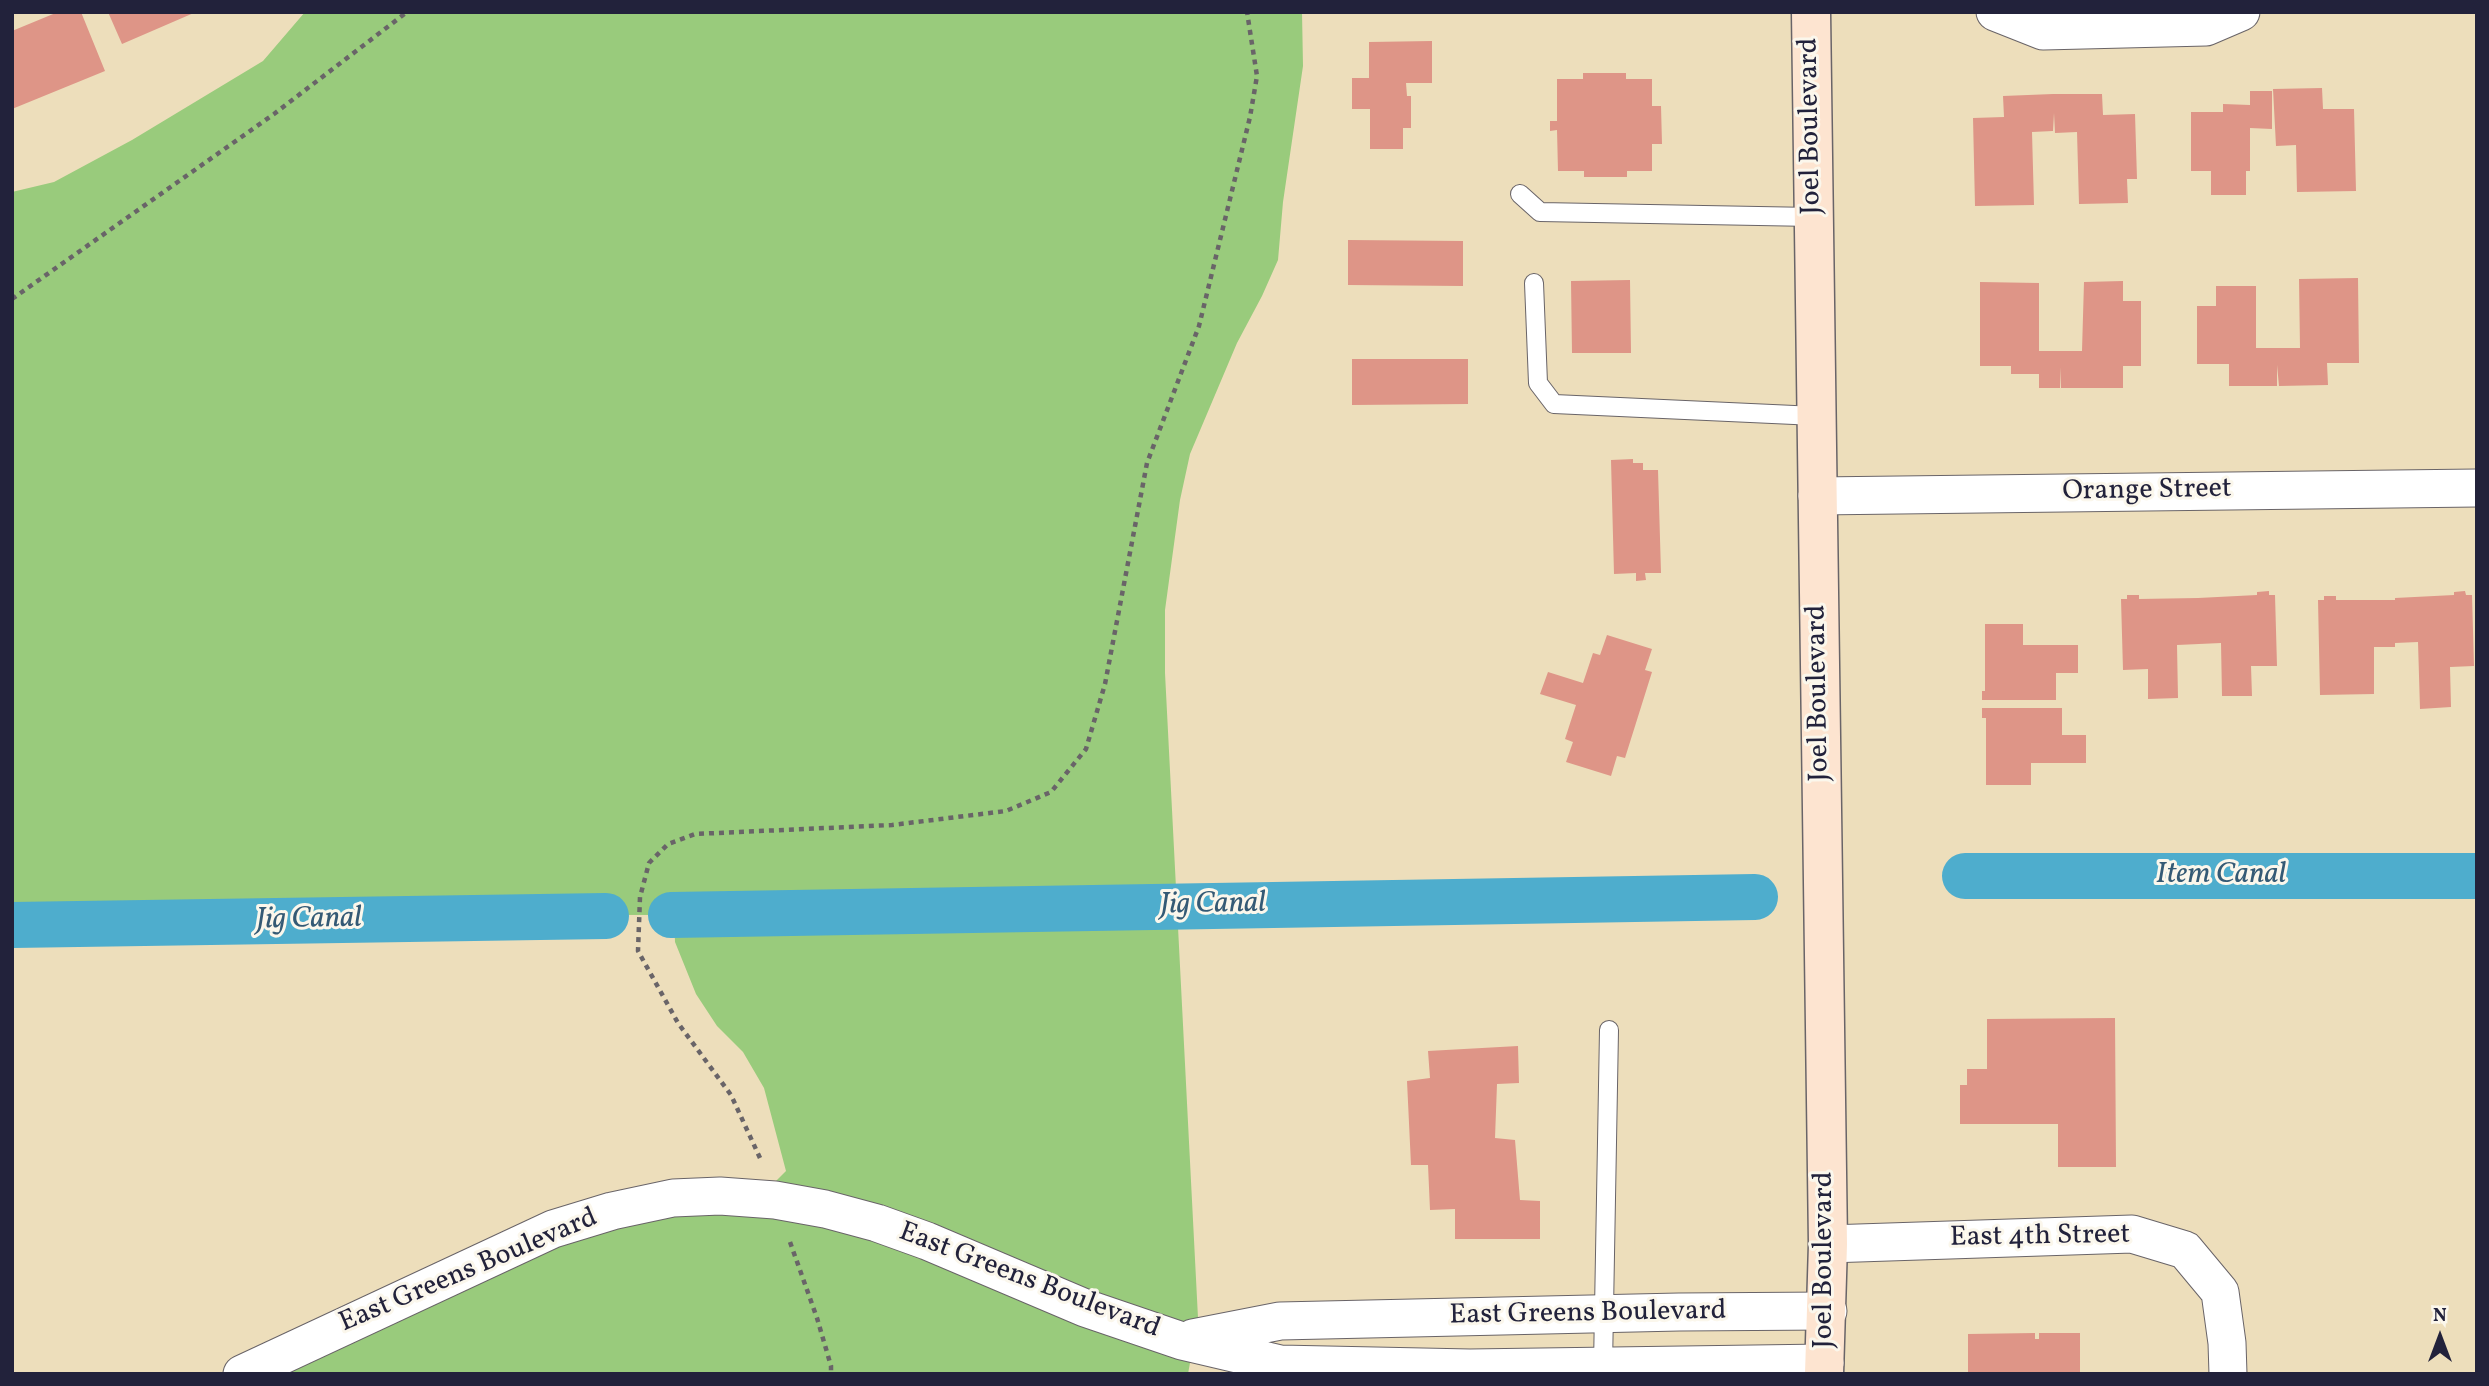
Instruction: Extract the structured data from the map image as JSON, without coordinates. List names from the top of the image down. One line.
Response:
{"streets":{"main road":["Joel Boulevard"],"street":["Orange Street","East 4th Street","East Greens Boulevard"]},"crossings":[["Joel Boulevard","Orange Street"],["Joel Boulevard","East 4th Street"],["Joel Boulevard","East Greens Boulevard"]],"water":["Item Canal","Jig Canal"],"north":"top"}
